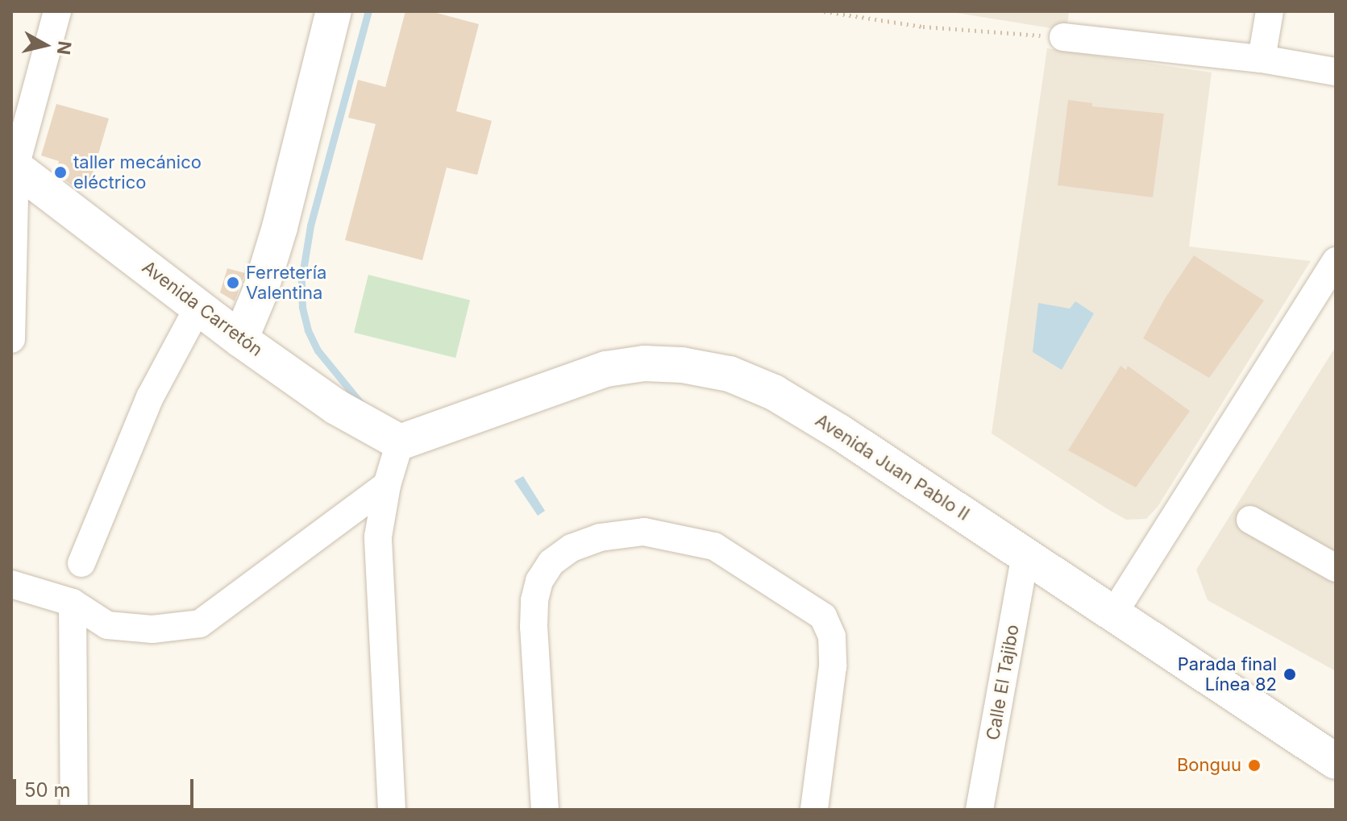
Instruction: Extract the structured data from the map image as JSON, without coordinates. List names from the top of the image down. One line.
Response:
{"streets":{"street":["Avenida Carretón","Avenida Juan Pablo II","Calle El Tajibo"]},"crossings":[["Avenida Carretón","Avenida Juan Pablo II"],["Avenida Juan Pablo II","Calle El Tajibo"]],"places":["taller mecánico eléctrico","Ferretería Valentina","Parada final Línea 82","Bonguu"],"scale_bar":"50 m","north":"right"}
